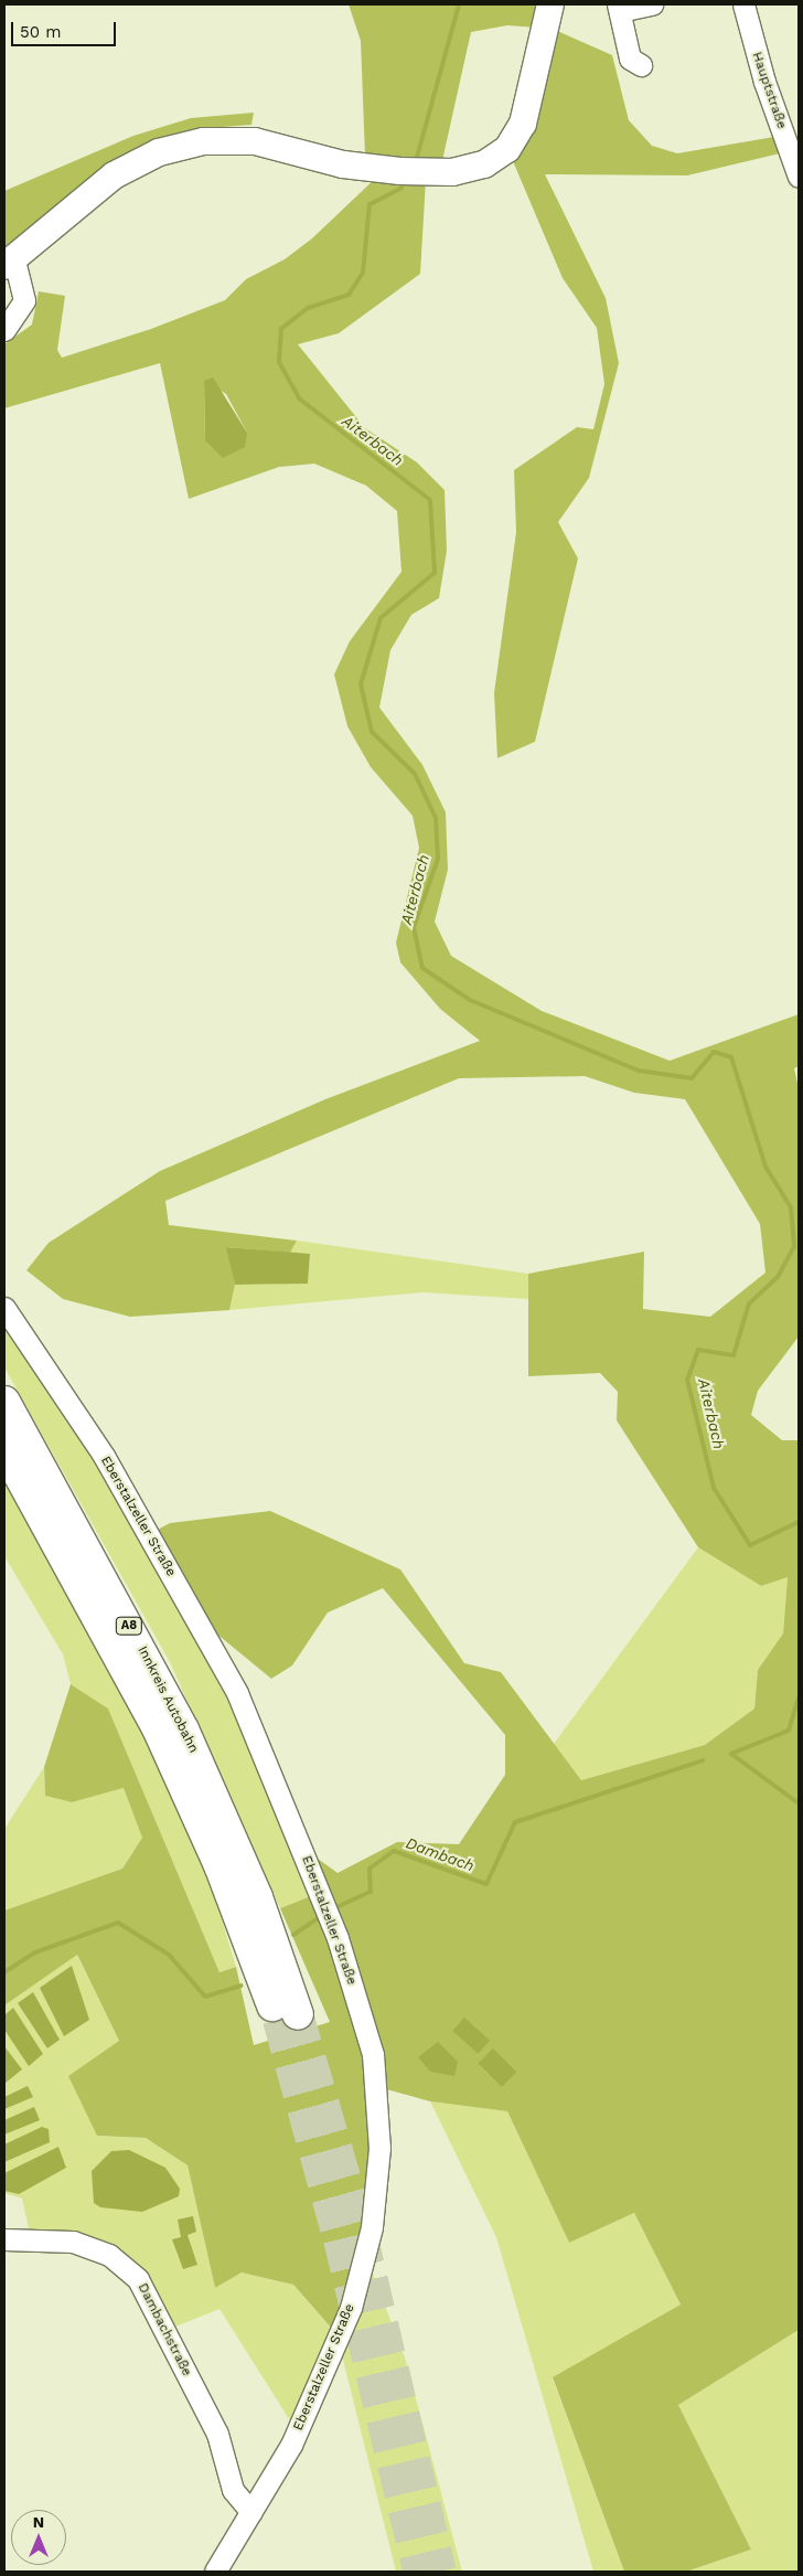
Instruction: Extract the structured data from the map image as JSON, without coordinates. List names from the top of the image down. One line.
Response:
{"streets":{"highway":["A8","Innkreis Autobahn"],"street":["Hauptstraße","Eberstalzeller Straße","Dambachstraße"]},"crossings":[["Eberstalzeller Straße","Dambachstraße"]],"water":["Aiterbach","Dambach"],"scale_bar":"50 m","north":"top"}
